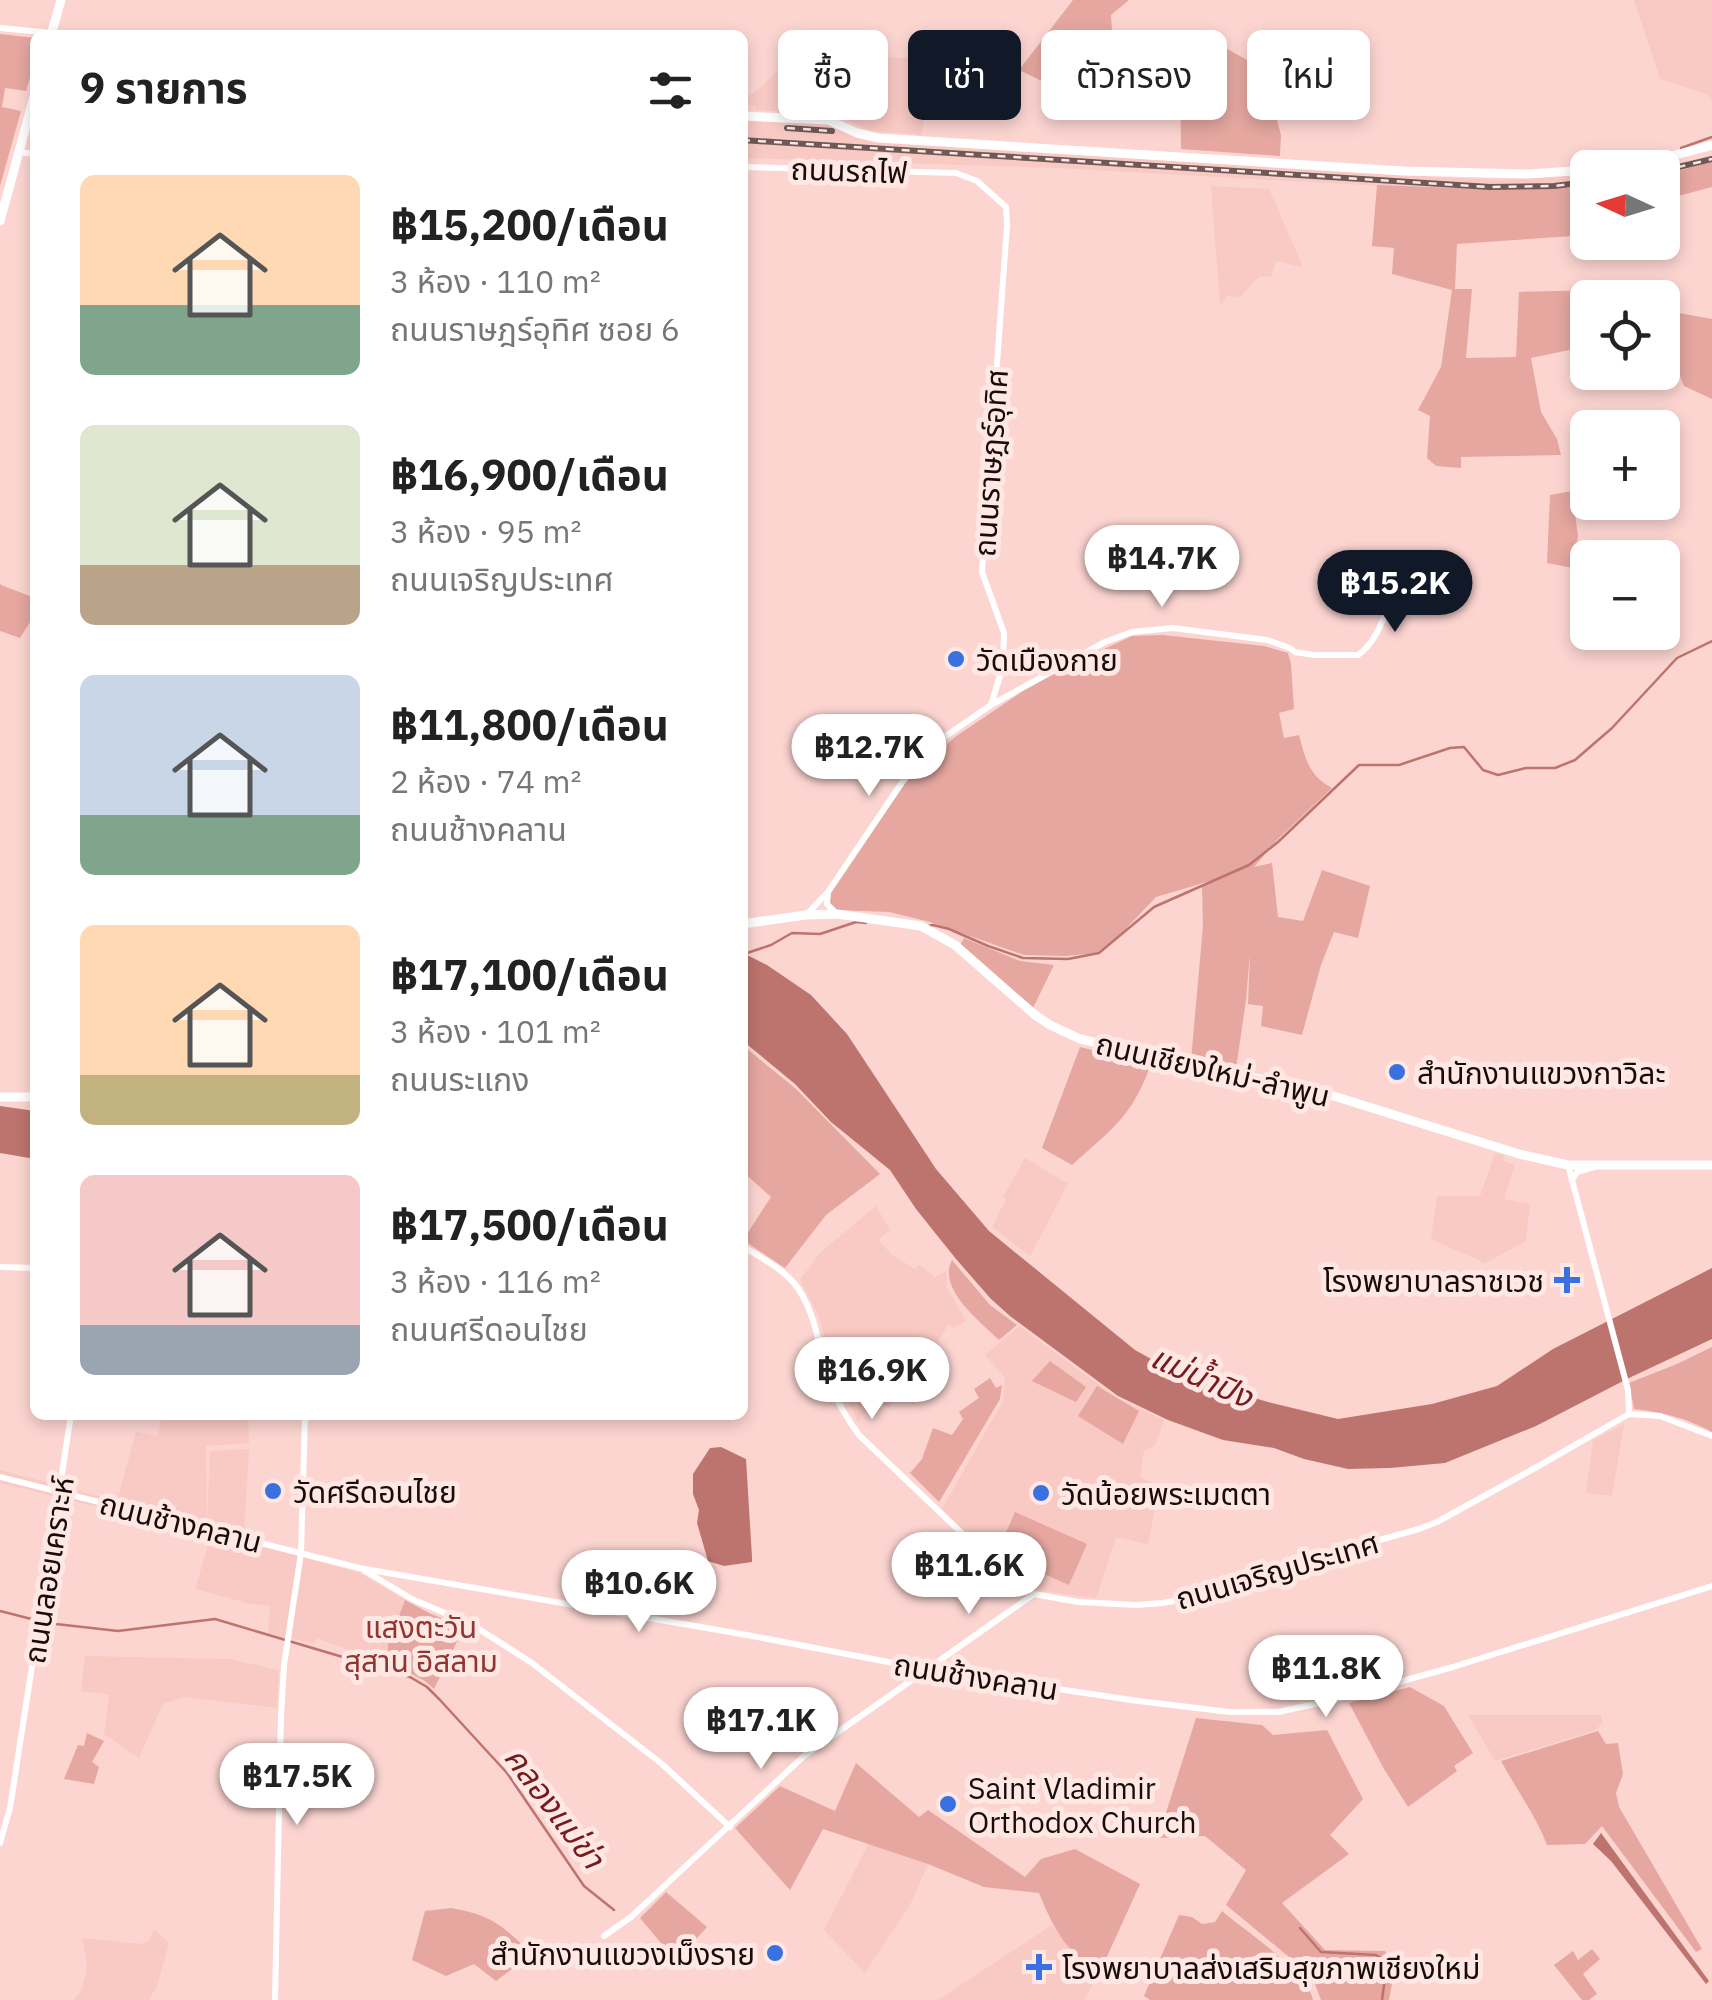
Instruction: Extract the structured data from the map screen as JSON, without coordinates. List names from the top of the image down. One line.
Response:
{"streets":{"main road":["ถนนเชียงใหม่-ลำพูน"],"street":["ถนนรถไฟ","ถนนราษฎร์อุทิศ","ถนนช้างคลาน","ถนนลอยเคราะห์","ถนนเจริญประเทศ"]},"crossings":[["ถนนรถไฟ","ถนนราษฎร์อุทิศ"],["ถนนช้างคลาน","ถนนลอยเคราะห์"]],"water":["แม่น้ำปิง","คลองแม่ข่า"],"parks":["แสงตะวัน สุสาน อิสลาม"],"places":{"other":["วัดเมืองกาย","สำนักงานแขวงกาวิละ","วัดศรีดอนไชย","วัดน้อยพระเมตตา","Saint Vladimir Orthodox Church","สำนักงานแขวงเม็งราย"],"health":["โรงพยาบาลราชเวช","โรงพยาบาลส่งเสริมสุขภาพเชียงใหม่"]},"north":"left","page":{"chip":["ซื้อ","เช่า","ตัวกรอง","ใหม่"],"heading":"9 รายการ","map_buttons":["+","−"],"list":[{"name":"฿15,200/เดือน","note":"3 ห้อง · 110 m² · ถนนราษฎร์อุทิศ ซอย 6"},{"name":"฿16,900/เดือน","note":"3 ห้อง · 95 m² · ถนนเจริญประเทศ"},{"name":"฿11,800/เดือน","note":"2 ห้อง · 74 m² · ถนนช้างคลาน"},{"name":"฿17,100/เดือน","note":"3 ห้อง · 101 m² · ถนนระแกง"},{"name":"฿17,500/เดือน","note":"3 ห้อง · 116 m² · ถนนศรีดอนไชย"}],"price":["฿14.7K","฿15.2K","฿12.7K","฿16.9K","฿11.6K","฿10.6K","฿11.8K","฿17.1K","฿17.5K"]}}
